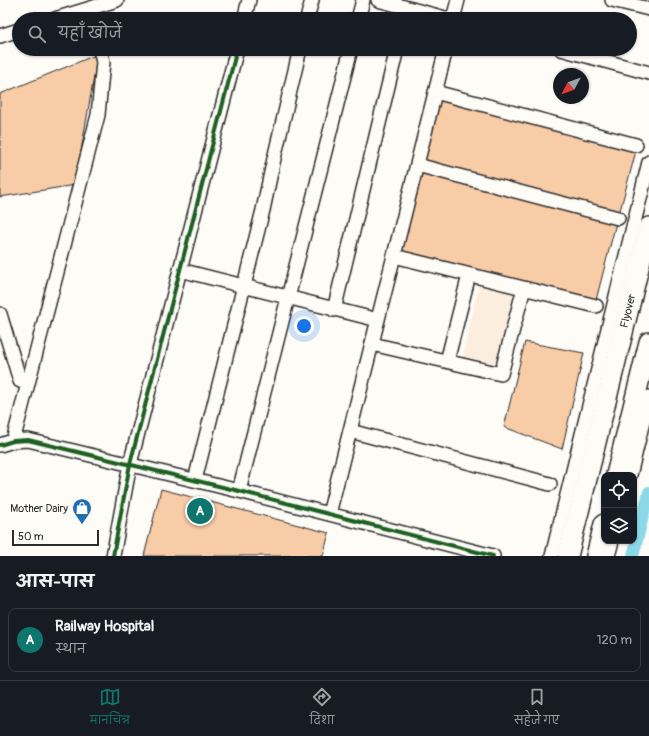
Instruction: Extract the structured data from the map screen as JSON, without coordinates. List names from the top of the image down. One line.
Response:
{"streets":{"highway":["Flyover"]},"places":{"shop":["Mother Dairy"]},"scale_bar":"50 m","north":"bottom left","page":{"search":"यहाँ खोजें","pins":"A","scale":"50 m","heading":"आस-पास","list":[{"mark":"A","name":"Railway Hospital","note":"स्थान","value":"120 m"}],"nav":["मानचित्र","दिशा","सहेजे गए"]}}
